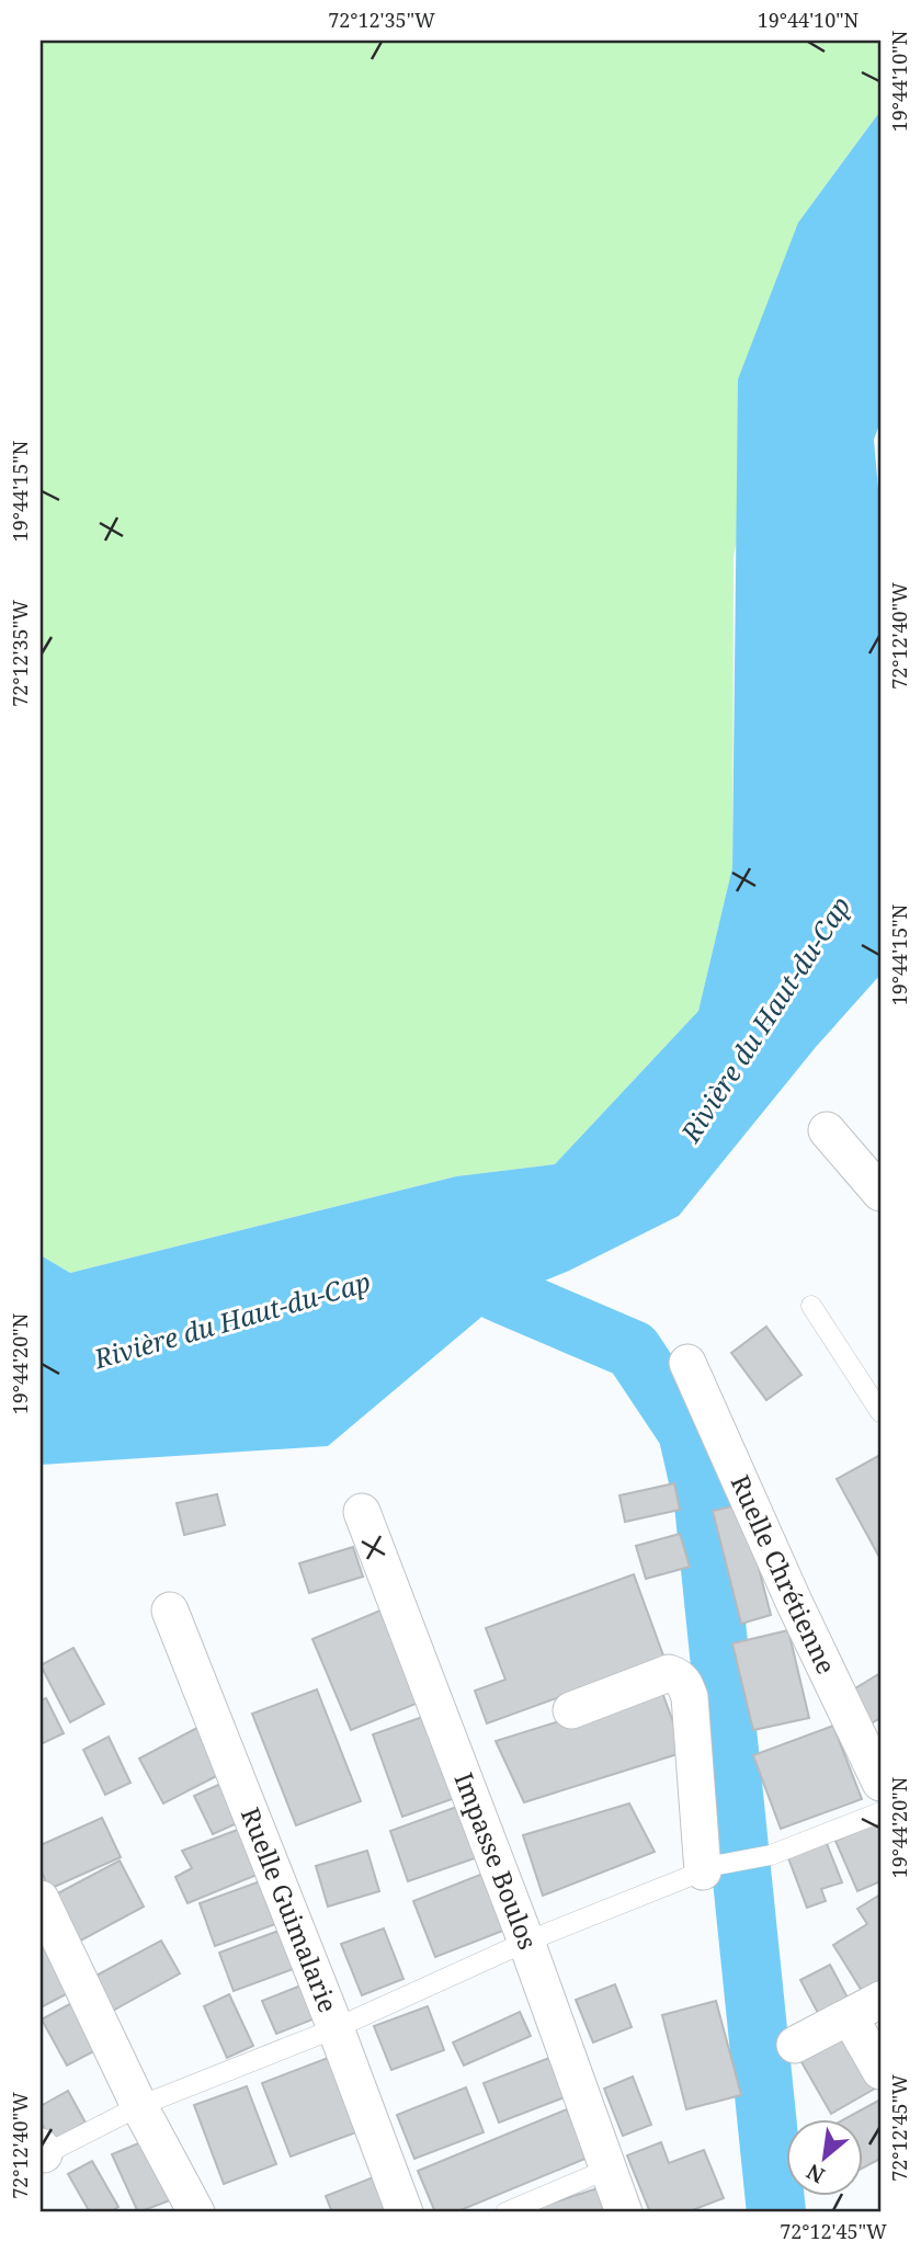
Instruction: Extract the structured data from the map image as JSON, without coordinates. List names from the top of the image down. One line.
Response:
{"streets":{"street":["Ruelle Chrétienne","Impasse Boulos","Ruelle Guimalarie"]},"water":["Rivière du Haut-du-Cap"],"north":"bottom left","coordinates":["72°12'35\"W","19°44'10\"N","19°44'15\"N","72°12'40\"W","19°44'20\"N","72°12'45\"W"]}
